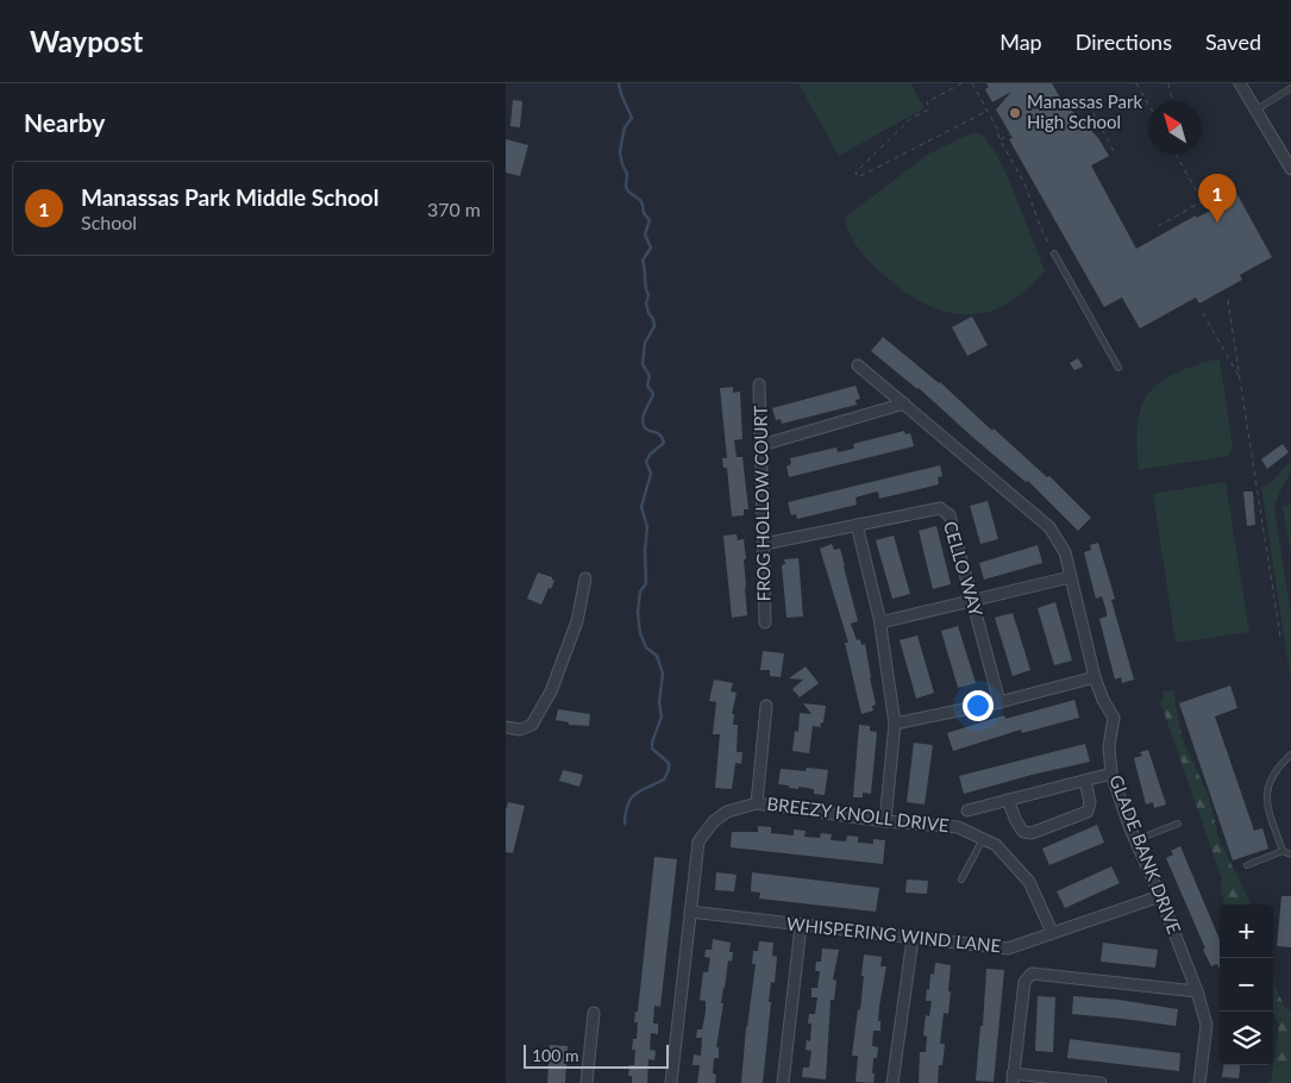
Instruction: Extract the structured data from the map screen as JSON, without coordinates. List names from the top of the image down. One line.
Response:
{"streets":{"street":["FROG HOLLOW COURT","CELLO WAY","BREEZY KNOLL DRIVE","GLADE BANK DRIVE","WHISPERING WIND LANE"]},"crossings":[["FROG HOLLOW COURT","CELLO WAY"],["BREEZY KNOLL DRIVE","WHISPERING WIND LANE"],["GLADE BANK DRIVE","WHISPERING WIND LANE"]],"places":["Manassas Park High School"],"scale_bar":"100 m","north":"top left","page":{"header":"Waypost","nav":["Map","Directions","Saved"],"heading":"Nearby","list":[{"mark":"1","name":"Manassas Park Middle School","note":"School","value":"370 m"}],"pins":"1","map_buttons":["+","−"],"scale":"100 m"}}
